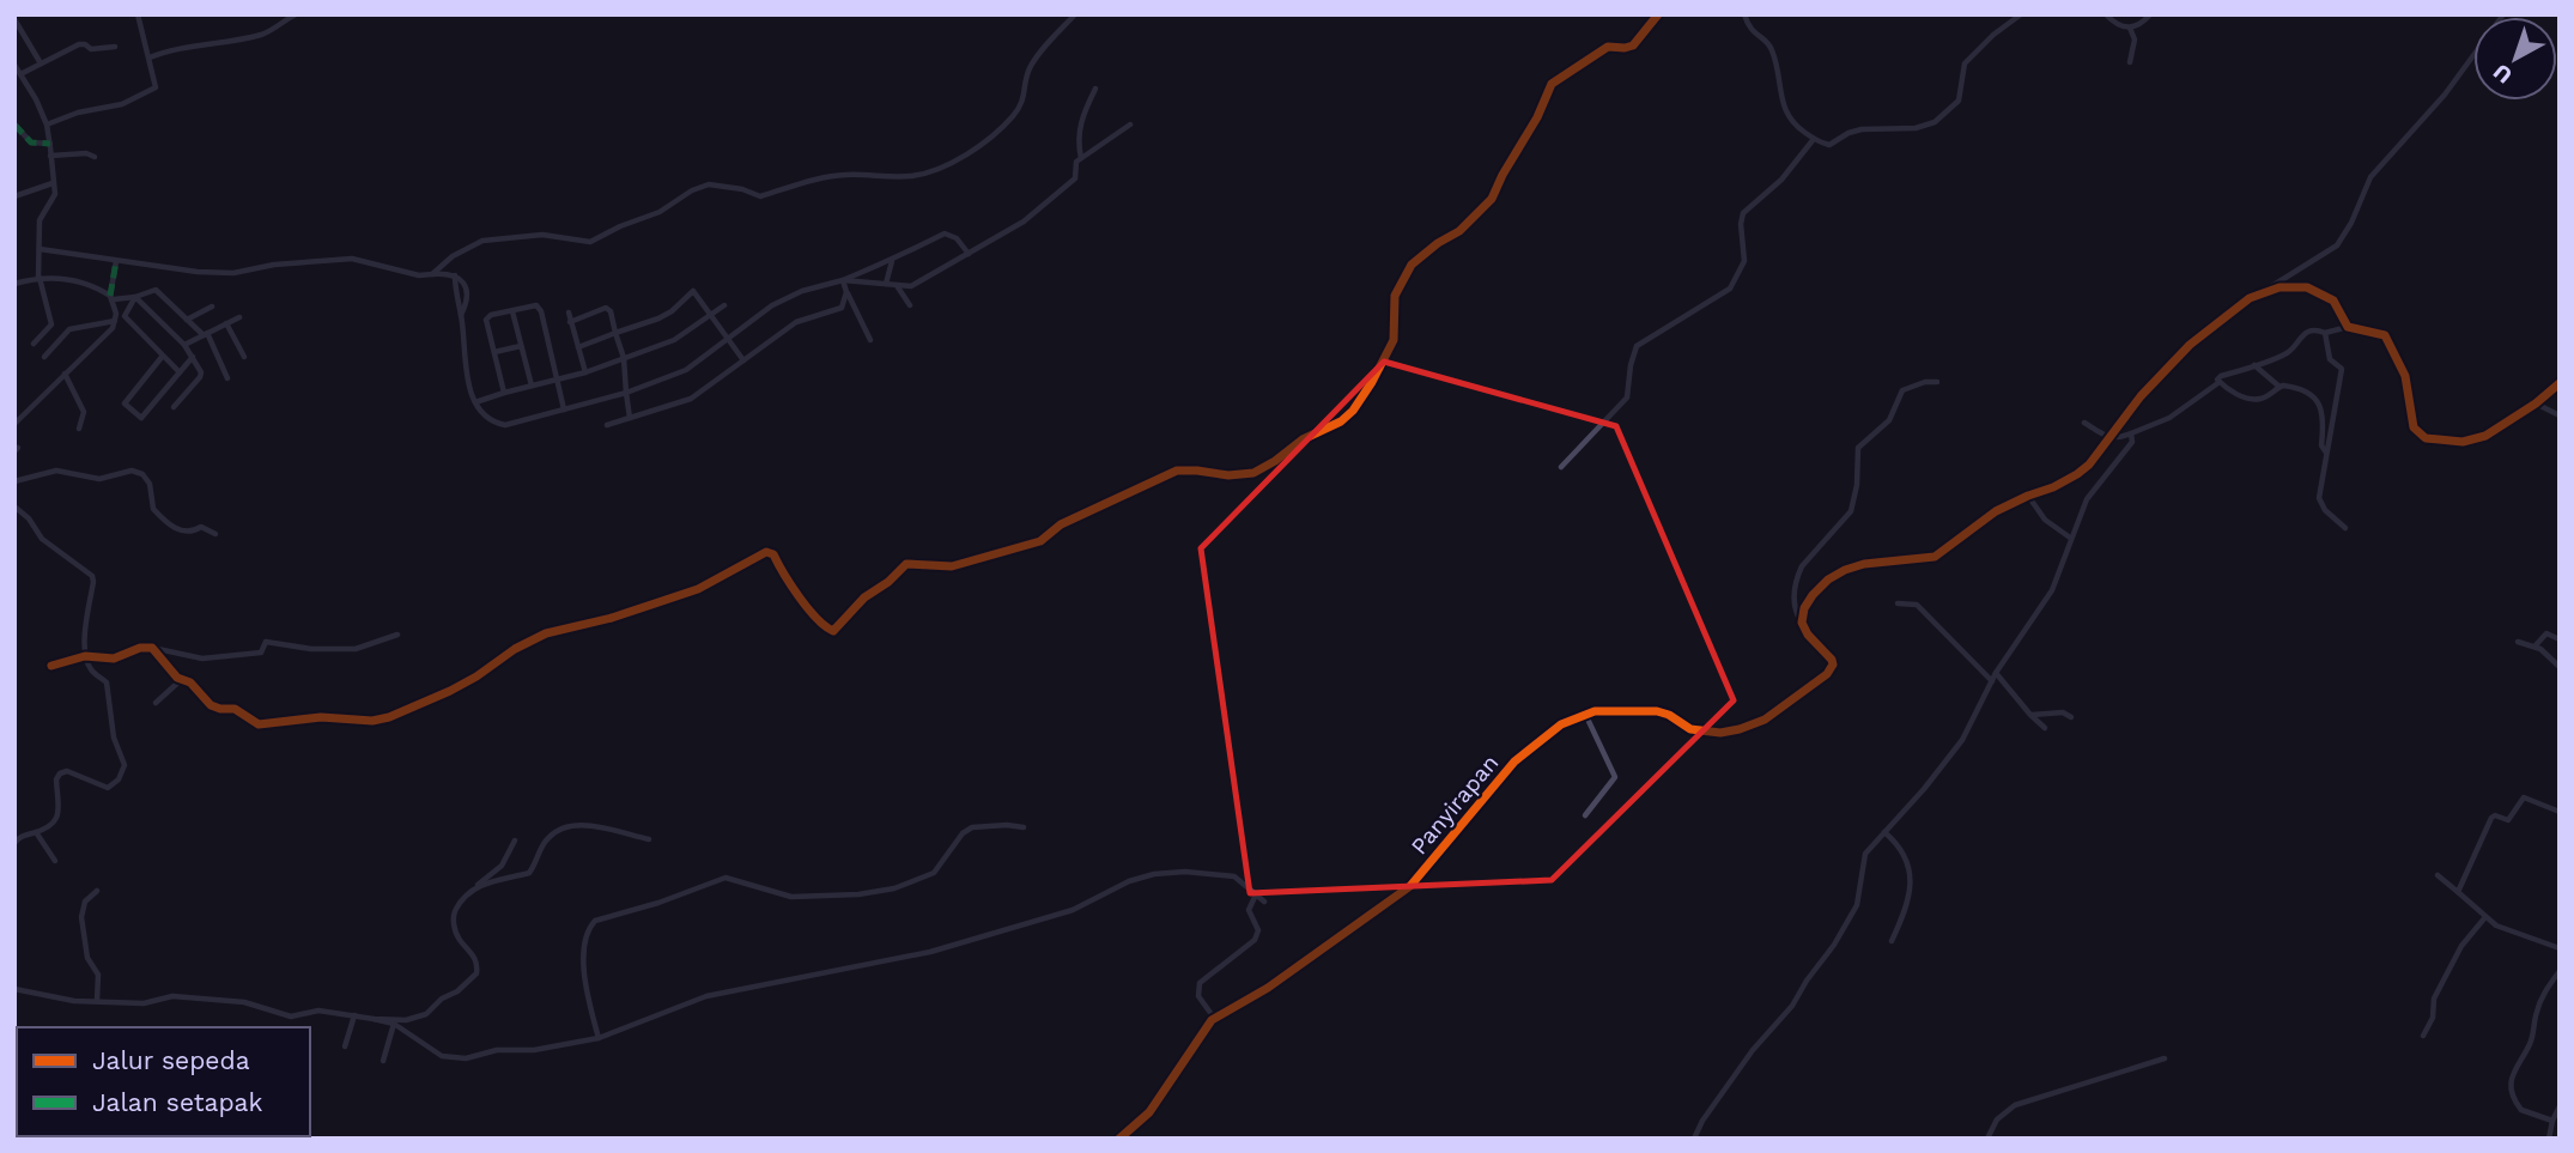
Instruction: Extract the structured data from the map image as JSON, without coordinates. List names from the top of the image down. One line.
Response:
{"streets":{"street":["Panyirapan"]},"legend":["Jalur sepeda","Jalan setapak"],"north":"bottom left"}
